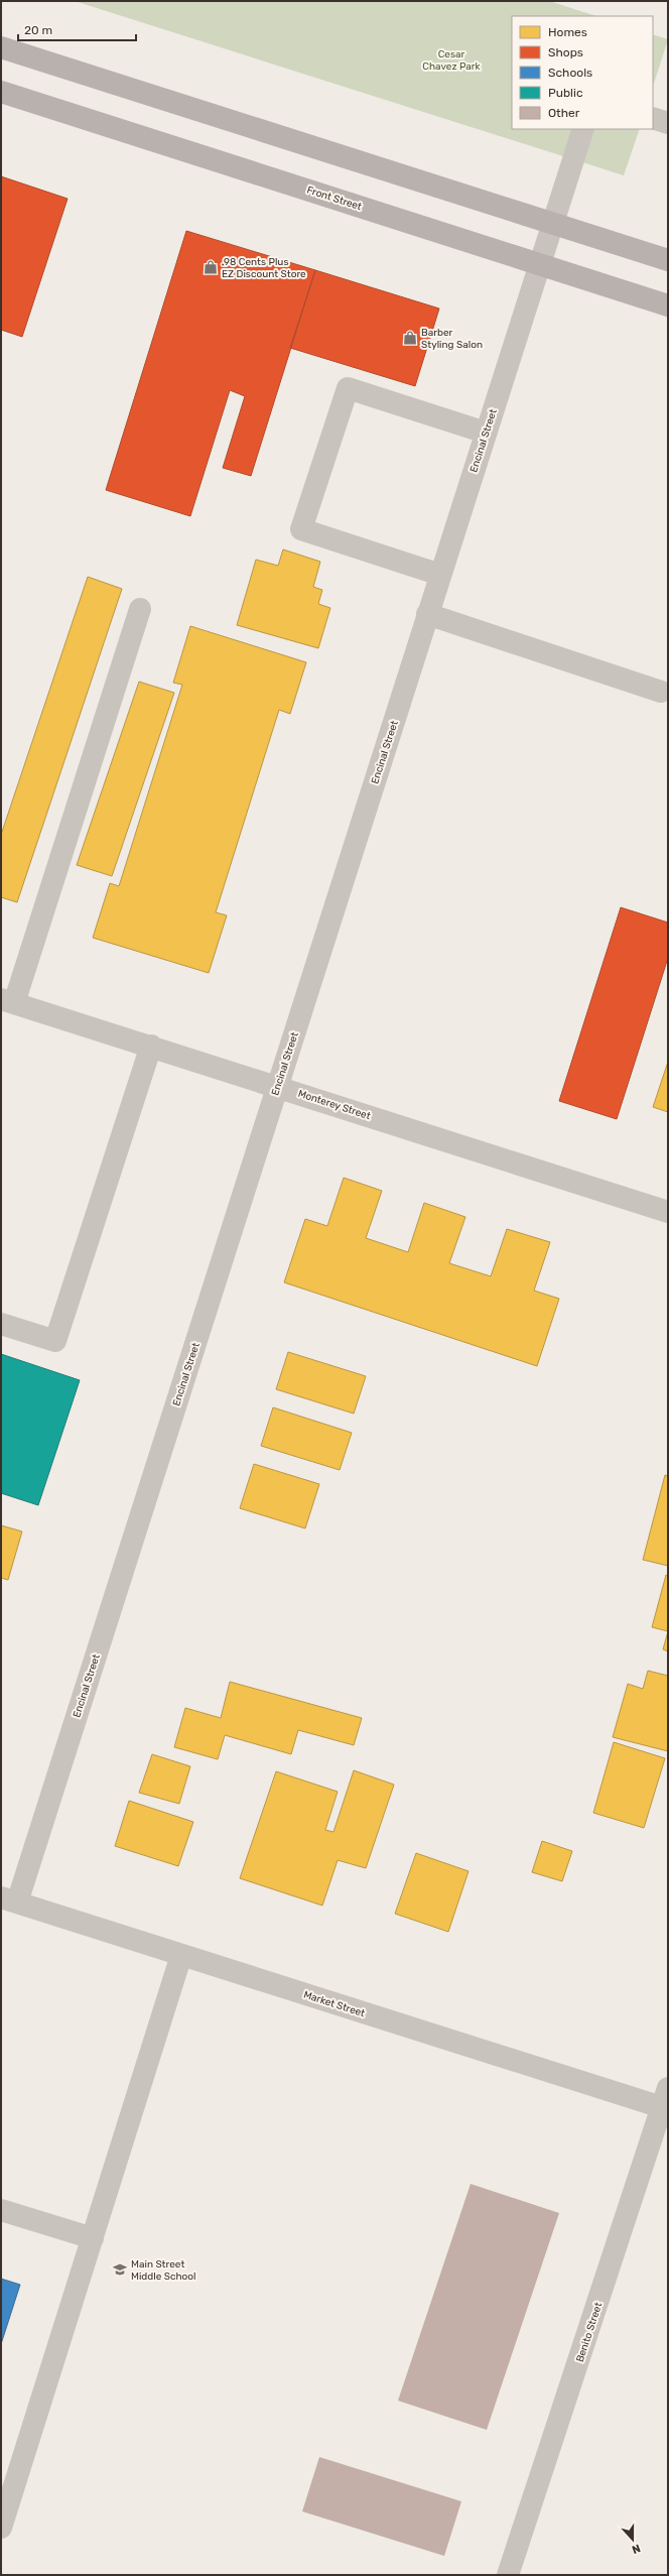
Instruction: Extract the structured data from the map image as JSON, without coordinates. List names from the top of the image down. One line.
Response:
{"streets":{"main road":["Front Street"],"street":["Encinal Street","Monterey Street","Market Street","Benito Street"]},"crossings":[["Front Street","Encinal Street"],["Encinal Street","Monterey Street"],["Encinal Street","Market Street"],["Market Street","Benito Street"]],"parks":["Cesar Chavez Park"],"places":{"shop":[".98 Cents Plus EZ Discount Store","Barber Styling Salon"],"school or university":["Main Street Middle School"]},"legend":["Homes","Shops","Schools","Public","Other"],"scale_bar":"20 m","north":"bottom"}
